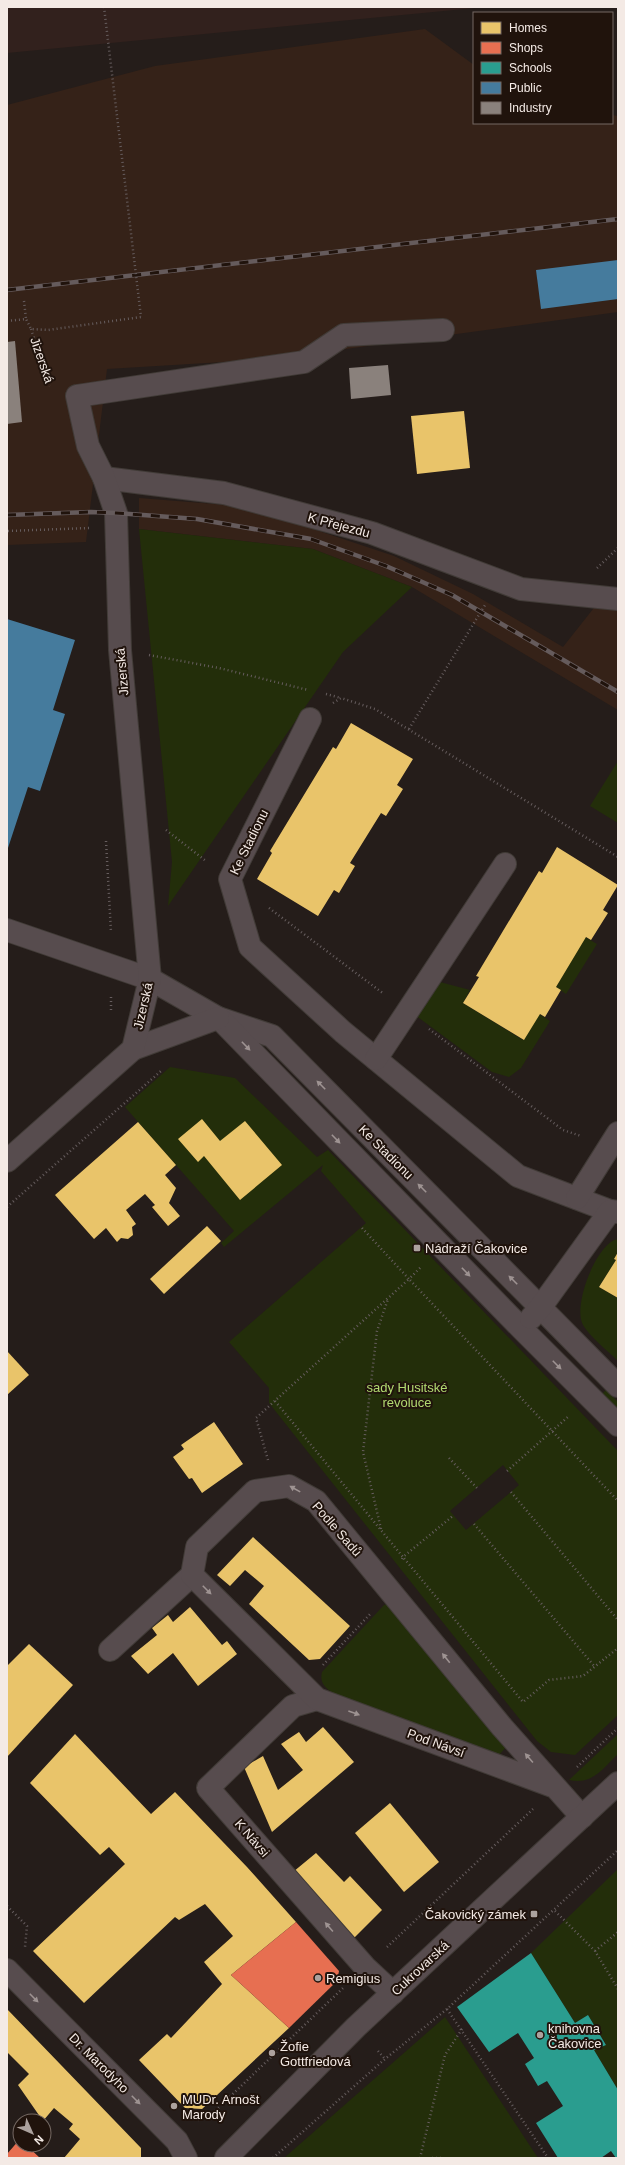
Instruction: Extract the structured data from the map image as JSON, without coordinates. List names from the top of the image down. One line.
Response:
{"streets":{"street":["Jizerská","K Přejezdu","Ke Stadionu","Podle Sadů","Pod Návsí","K Návsi","Cukrovarská","Dr. Marodyho"]},"crossings":[["Jizerská","K Přejezdu"],["Jizerská","Ke Stadionu"],["Podle Sadů","Pod Návsí"],["Podle Sadů","Cukrovarská"],["Pod Návsí","K Návsi"],["K Návsi","Cukrovarská"]],"one_way":["Podle Sadů","Pod Návsí","Dr. Marodyho"],"parks":["sady Husitské revoluce"],"places":{"transit":["Nádraží Čakovice","Čakovický zámek"],"other":["Remigius","knihovna Čakovice","Žofie Gottfriedová","MUDr. Arnošt Marody"]},"legend":["Homes","Shops","Schools","Public","Industry"],"north":"bottom right"}
